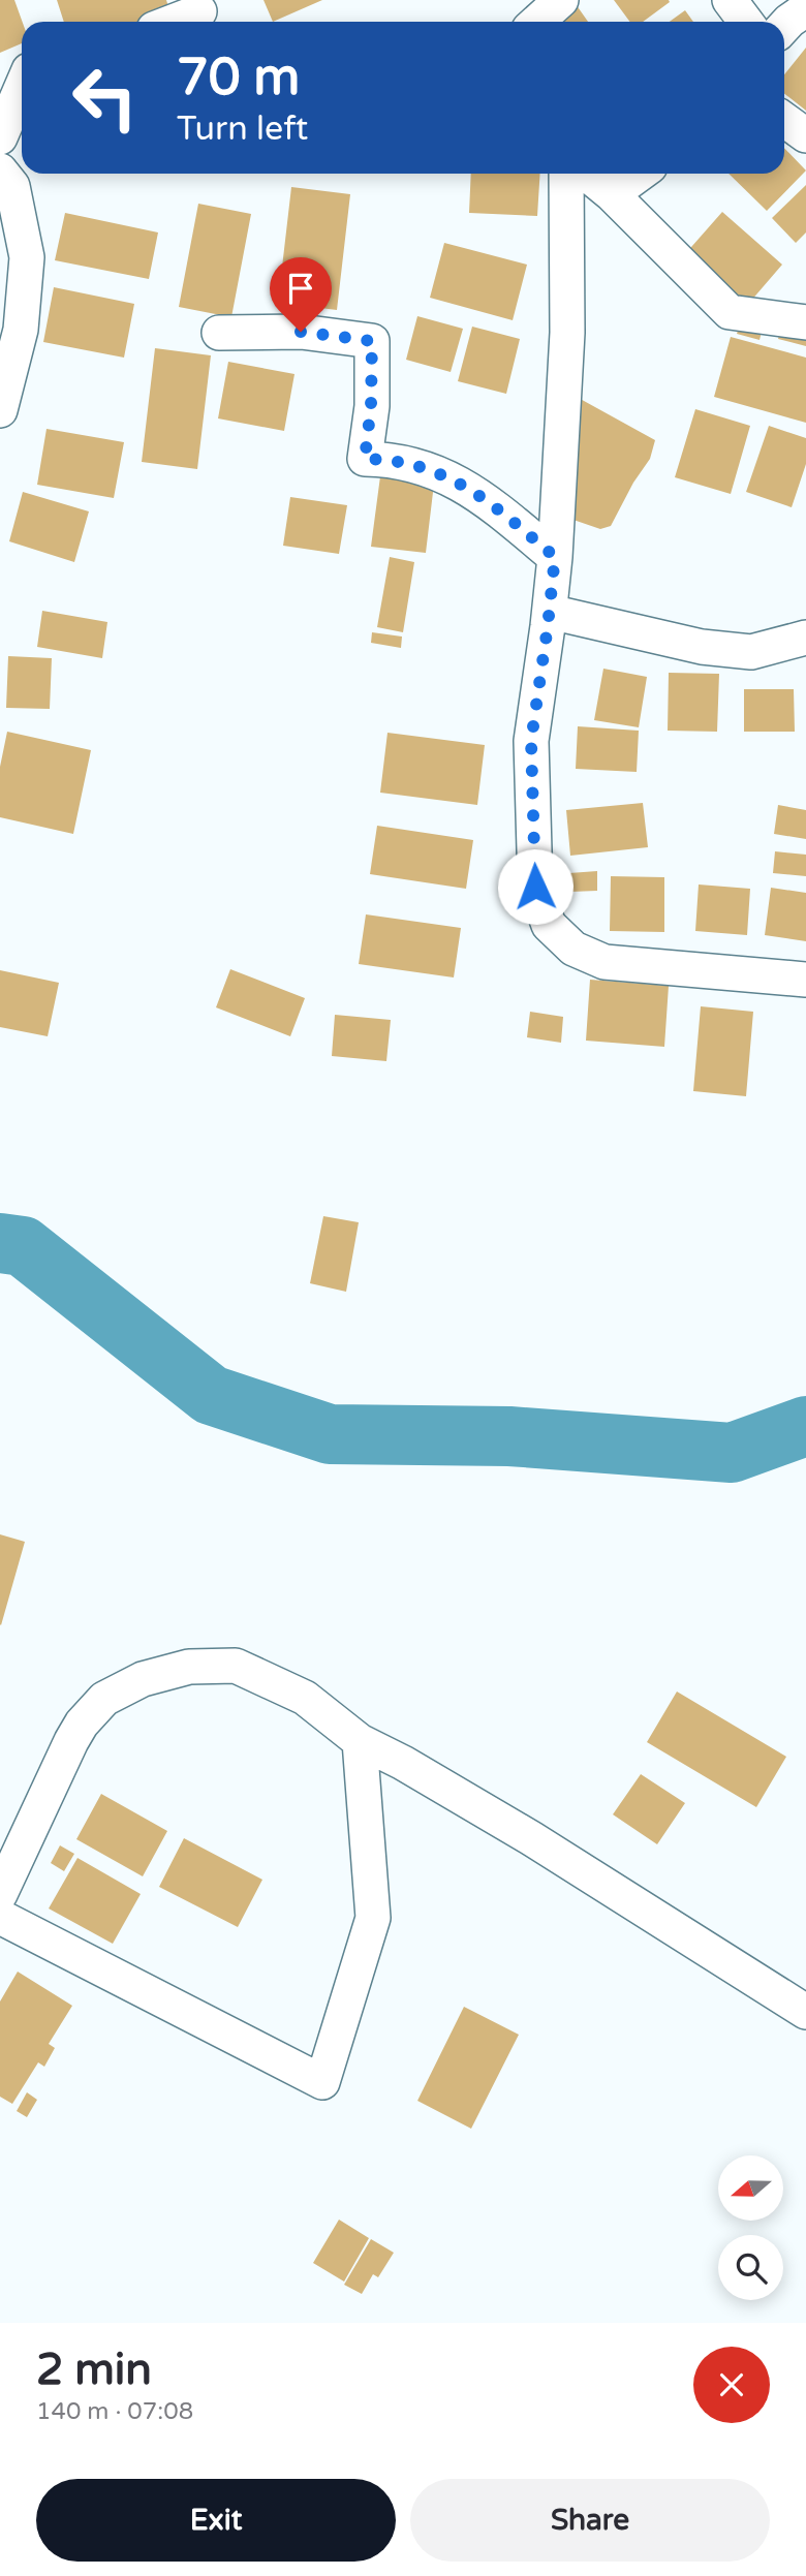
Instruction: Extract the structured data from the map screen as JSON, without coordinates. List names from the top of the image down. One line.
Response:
{"north":"left","page":{"turn":["70 m","Turn left"],"heading":["2 min","140 m · 07:08"],"buttons":["Exit","Share"]}}
